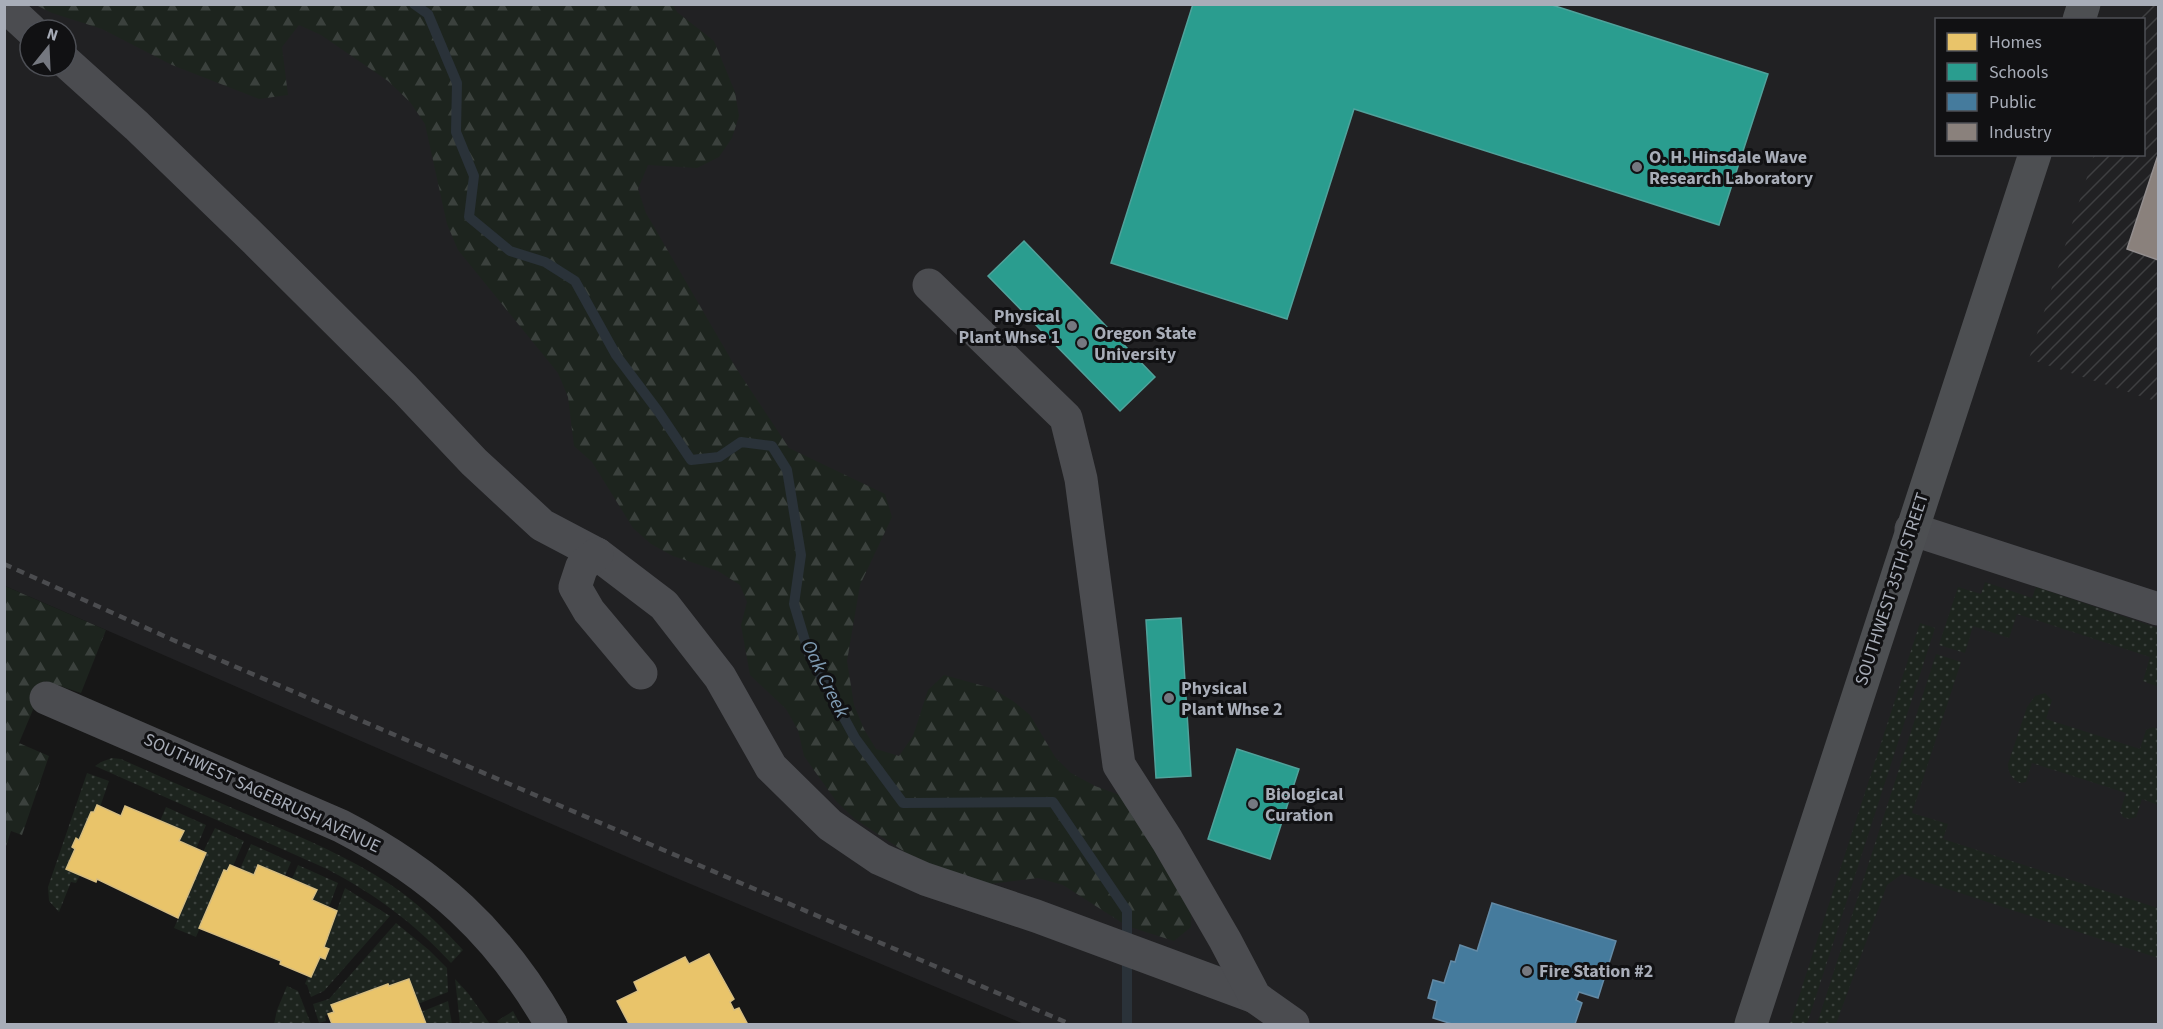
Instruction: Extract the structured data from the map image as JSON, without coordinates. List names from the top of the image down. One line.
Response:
{"streets":{"main road":["SOUTHWEST 35TH STREET"],"street":["SOUTHWEST SAGEBRUSH AVENUE"]},"water":["Oak Creek"],"places":["O. H. Hinsdale Wave Research Laboratory","Physical Plant Whse 1","Oregon State University","Physical Plant Whse 2","Biological Curation","Fire Station #2"],"legend":["Homes","Schools","Public","Industry"],"north":"top"}
